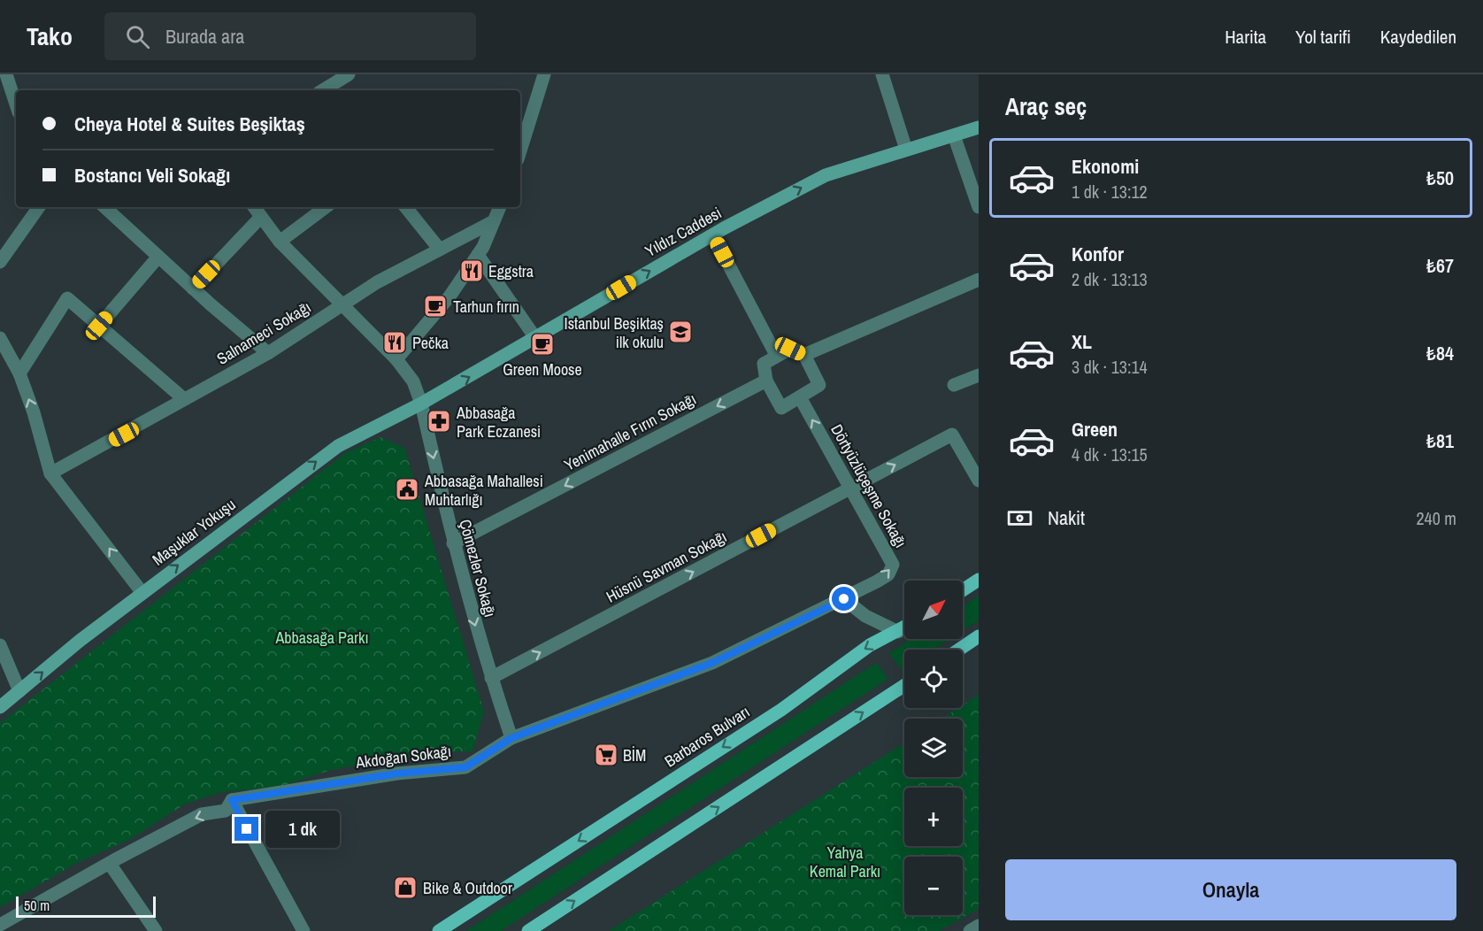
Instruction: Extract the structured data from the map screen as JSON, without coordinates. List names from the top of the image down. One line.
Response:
{"streets":{"main road":["Barbaros Bulvarı"],"street":["Yıldız Caddesi","Salnameci Sokağı","Yenimahalle Fırın Sokağı","Dörtyüzlüçeşme Sokağı","Maşuklar Yokuşu","Hüsnü Savman Sokağı","Çömezler Sokağı","Akdoğan Sokağı"]},"crossings":[["Yıldız Caddesi","Maşuklar Yokuşu"],["Yıldız Caddesi","Çömezler Sokağı"],["Salnameci Sokağı","Çömezler Sokağı"],["Yenimahalle Fırın Sokağı","Çömezler Sokağı"],["Dörtyüzlüçeşme Sokağı","Hüsnü Savman Sokağı"],["Dörtyüzlüçeşme Sokağı","Akdoğan Sokağı"],["Maşuklar Yokuşu","Çömezler Sokağı"],["Hüsnü Savman Sokağı","Çömezler Sokağı"],["Çömezler Sokağı","Akdoğan Sokağı"]],"one_way":["Yıldız Caddesi","Yenimahalle Fırın Sokağı","Dörtyüzlüçeşme Sokağı","Maşuklar Yokuşu","Hüsnü Savman Sokağı","Çömezler Sokağı"],"parks":["Abbasağa Parkı","Yahya Kemal Parkı"],"places":{"restaurant":["Eggstra","Pečka"],"cafe":["Tarhun fırın","Green Moose"],"school or university":["Istanbul Beşiktaş ilk okulu"],"pharmacy":["Abbasağa Park Eczanesi"],"public building":["Abbasağa Mahallesi Muhtarlığı"],"supermarket":["BİM"],"shop":["Bike & Outdoor"]},"scale_bar":"50 m","north":"top right","page":{"header":"Tako","search":"Burada ara","nav":["Harita","Yol tarifi","Kaydedilen"],"heading":"Araç seç","banner":["Cheya Hotel & Suites Beşiktaş","Bostancı Veli Sokağı"],"list":[{"name":"Ekonomi","note":"1 dk · 13:12","value":"₺50"},{"name":"Konfor","note":"2 dk · 13:13","value":"₺67"},{"name":"XL","note":"3 dk · 13:14","value":"₺84"},{"name":"Green","note":"4 dk · 13:15","value":"₺81"}],"pay":["Nakit","240 m"],"map_buttons":["+","−"],"bubble":"1 dk","buttons":"Onayla","scale":"50 m"}}
